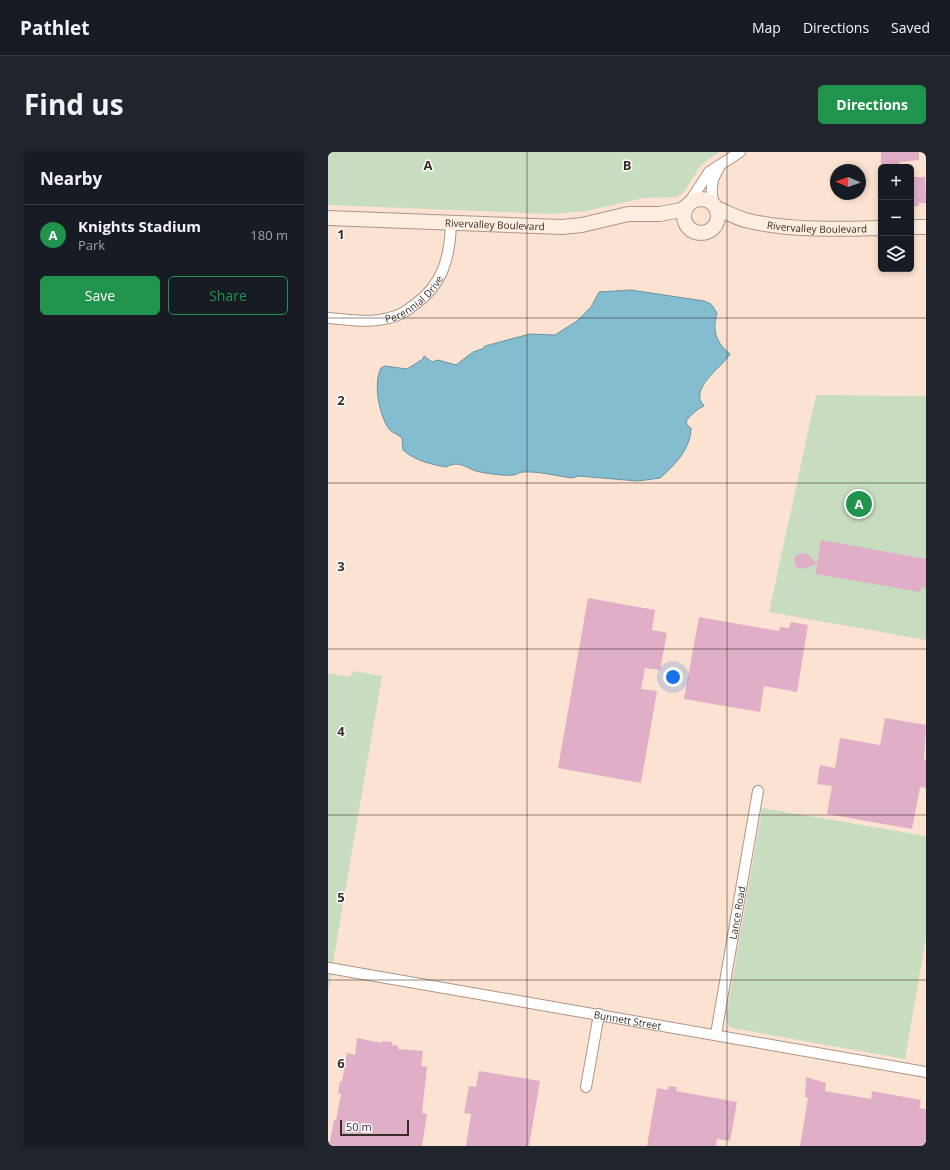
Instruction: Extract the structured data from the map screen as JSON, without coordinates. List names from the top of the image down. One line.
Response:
{"streets":{"street":["Rivervalley Boulevard","Perennial Drive","Lance Road","Bunnett Street"]},"crossings":[["Rivervalley Boulevard","Perennial Drive"],["Lance Road","Bunnett Street"]],"scale_bar":"50 m","north":"left","page":{"header":"Pathlet","nav":["Map","Directions","Saved"],"title":"Find us","buttons":["Directions",["Save","Share"]],"heading":"Nearby","map_buttons":["+","−"],"list":[{"mark":"A","name":"Knights Stadium","note":"Park","value":"180 m"}],"pins":"A","scale":"50 m"},"grid":{"columns":["A","B"],"rows":["1","2","3","4","5","6"]}}
